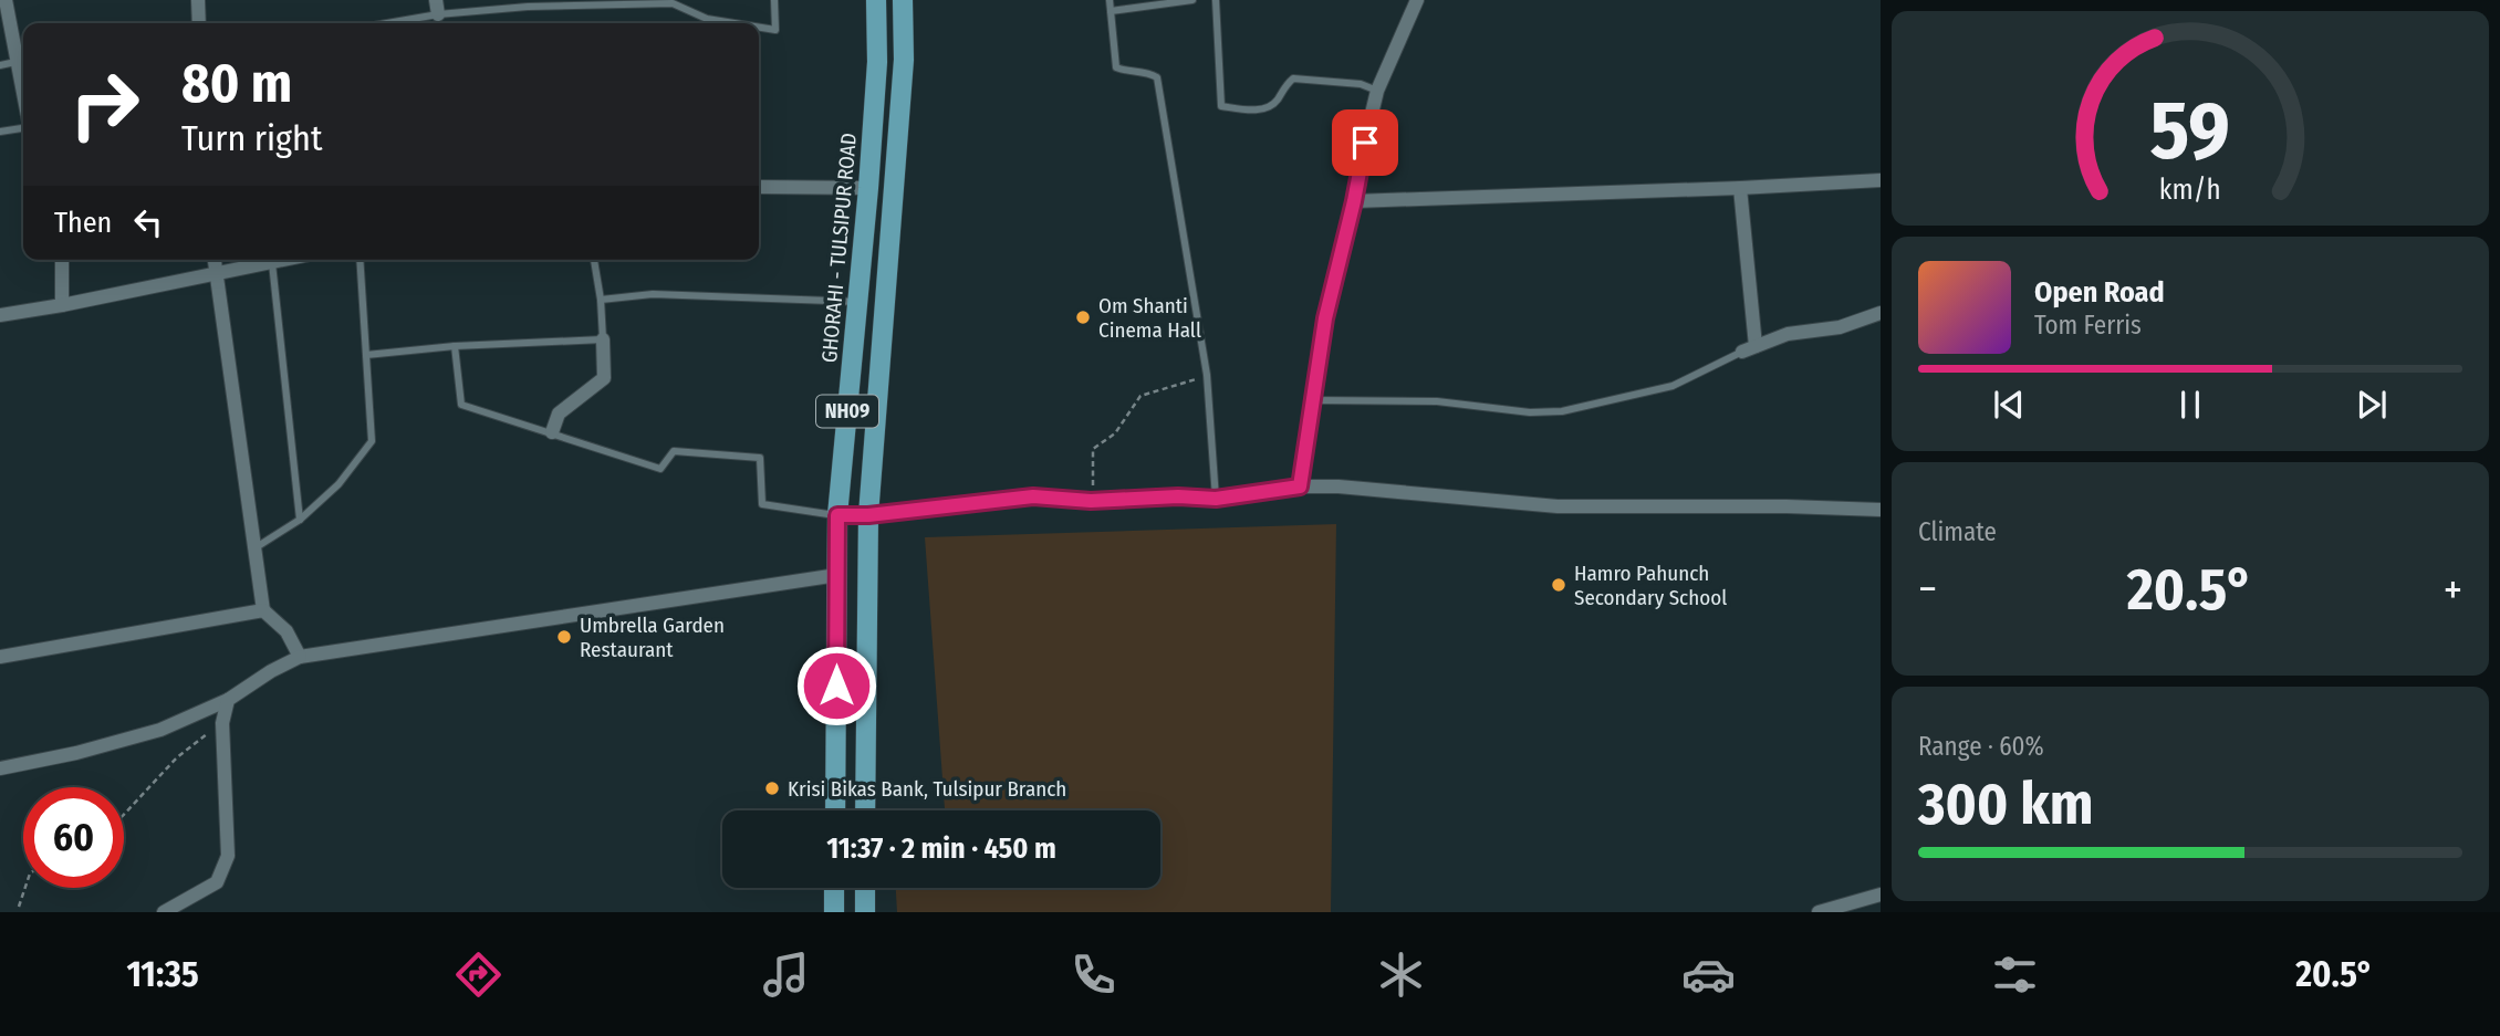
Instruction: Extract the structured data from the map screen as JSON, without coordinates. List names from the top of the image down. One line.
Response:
{"streets":{"main road":["GHORAHI - TULSIPUR ROAD","NH09"]},"places":["Om Shanti Cinema Hall","Hamro Pahunch Secondary School","Umbrella Garden Restaurant","Krisi Bikas Bank, Tulsipur Branch"],"page":{"turn":["80 m","Turn right"],"then":"Then","song":["Open Road","Tom Ferris"],"tile":["Climate",["Range · 60%","300 km"]],"heat":["−","20.5°","+"],"limit":"60","trip":"11:37 · 2 min · 450 m","tabs":["11:35","20.5°"],"gauge":["59","km/h"]}}
